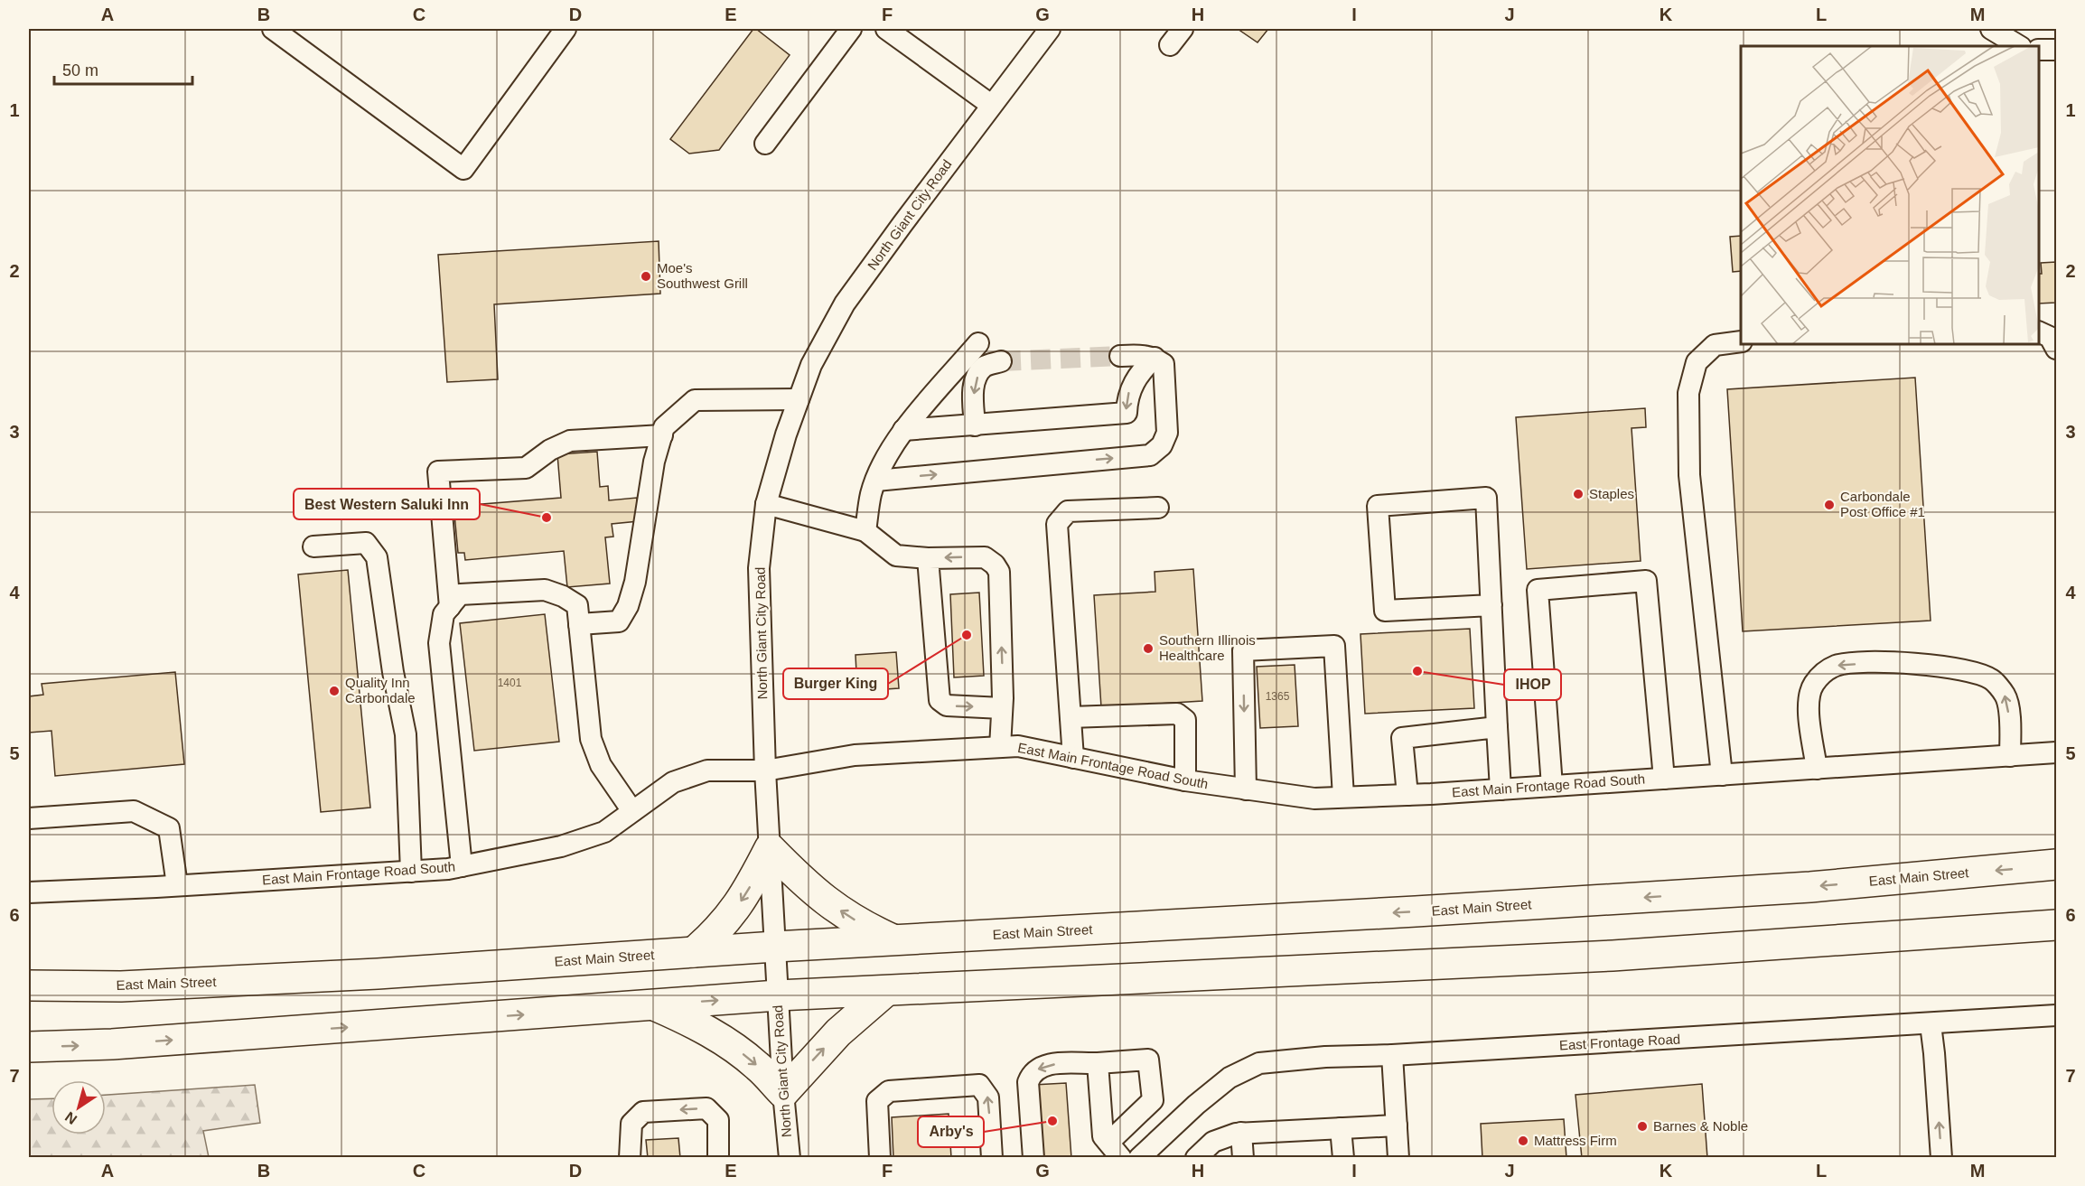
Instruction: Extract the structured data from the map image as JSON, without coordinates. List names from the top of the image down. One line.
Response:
{"streets":{"highway":["East Main Street"],"street":["North Giant City Road","East Main Frontage Road South","East Frontage Road"]},"crossings":[["North Giant City Road","East Main Frontage Road South"],["North Giant City Road","East Main Street"]],"places":["Moe's Southwest Grill","Staples","Carbondale Post Office #1","Best Western Saluki Inn","Burger King","Southern Illinois Healthcare","IHOP","Quality Inn Carbondale","Arby's","Barnes & Noble","Mattress Firm"],"house_numbers":["1401","1365"],"scale_bar":"50 m","north":"bottom left","grid":{"columns":["A","B","C","D","E","F","G","H","I","J","K","L","M"],"rows":["1","2","3","4","5","6","7"]}}
